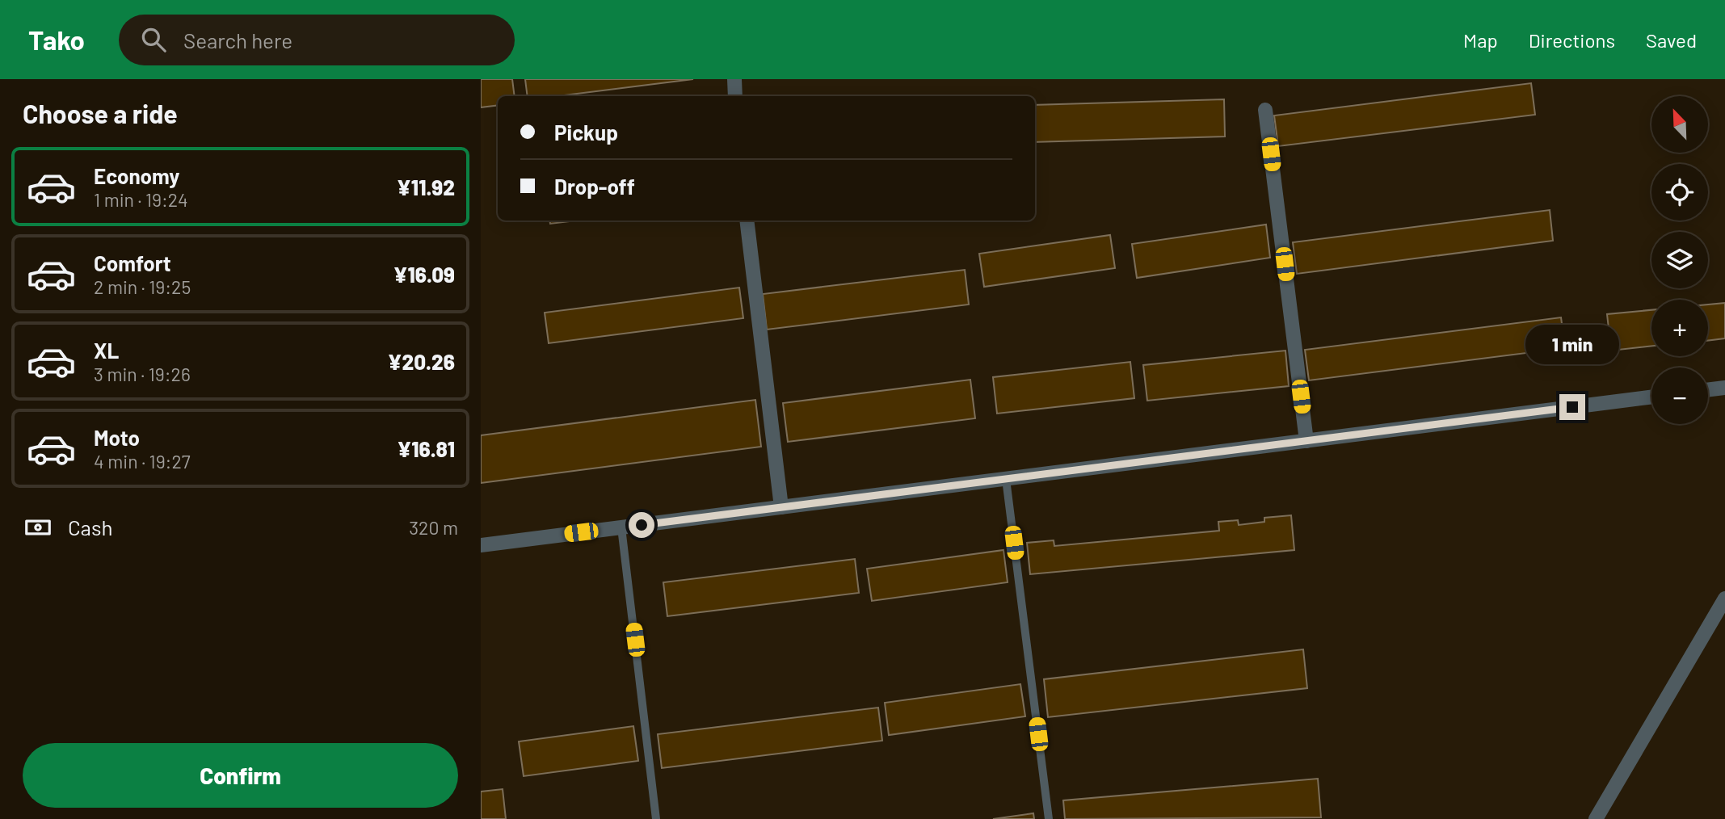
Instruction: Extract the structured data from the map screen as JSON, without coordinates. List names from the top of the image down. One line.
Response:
{"north":"top left","page":{"header":"Tako","search":"Search here","nav":["Map","Directions","Saved"],"heading":"Choose a ride","map_buttons":["+","−"],"banner":["Pickup","Drop-off"],"list":[{"name":"Economy","note":"1 min · 19:24","value":"¥11.92"},{"name":"Comfort","note":"2 min · 19:25","value":"¥16.09"},{"name":"XL","note":"3 min · 19:26","value":"¥20.26"},{"name":"Moto","note":"4 min · 19:27","value":"¥16.81"}],"bubble":"1 min","pay":["Cash","320 m"],"buttons":"Confirm"}}
